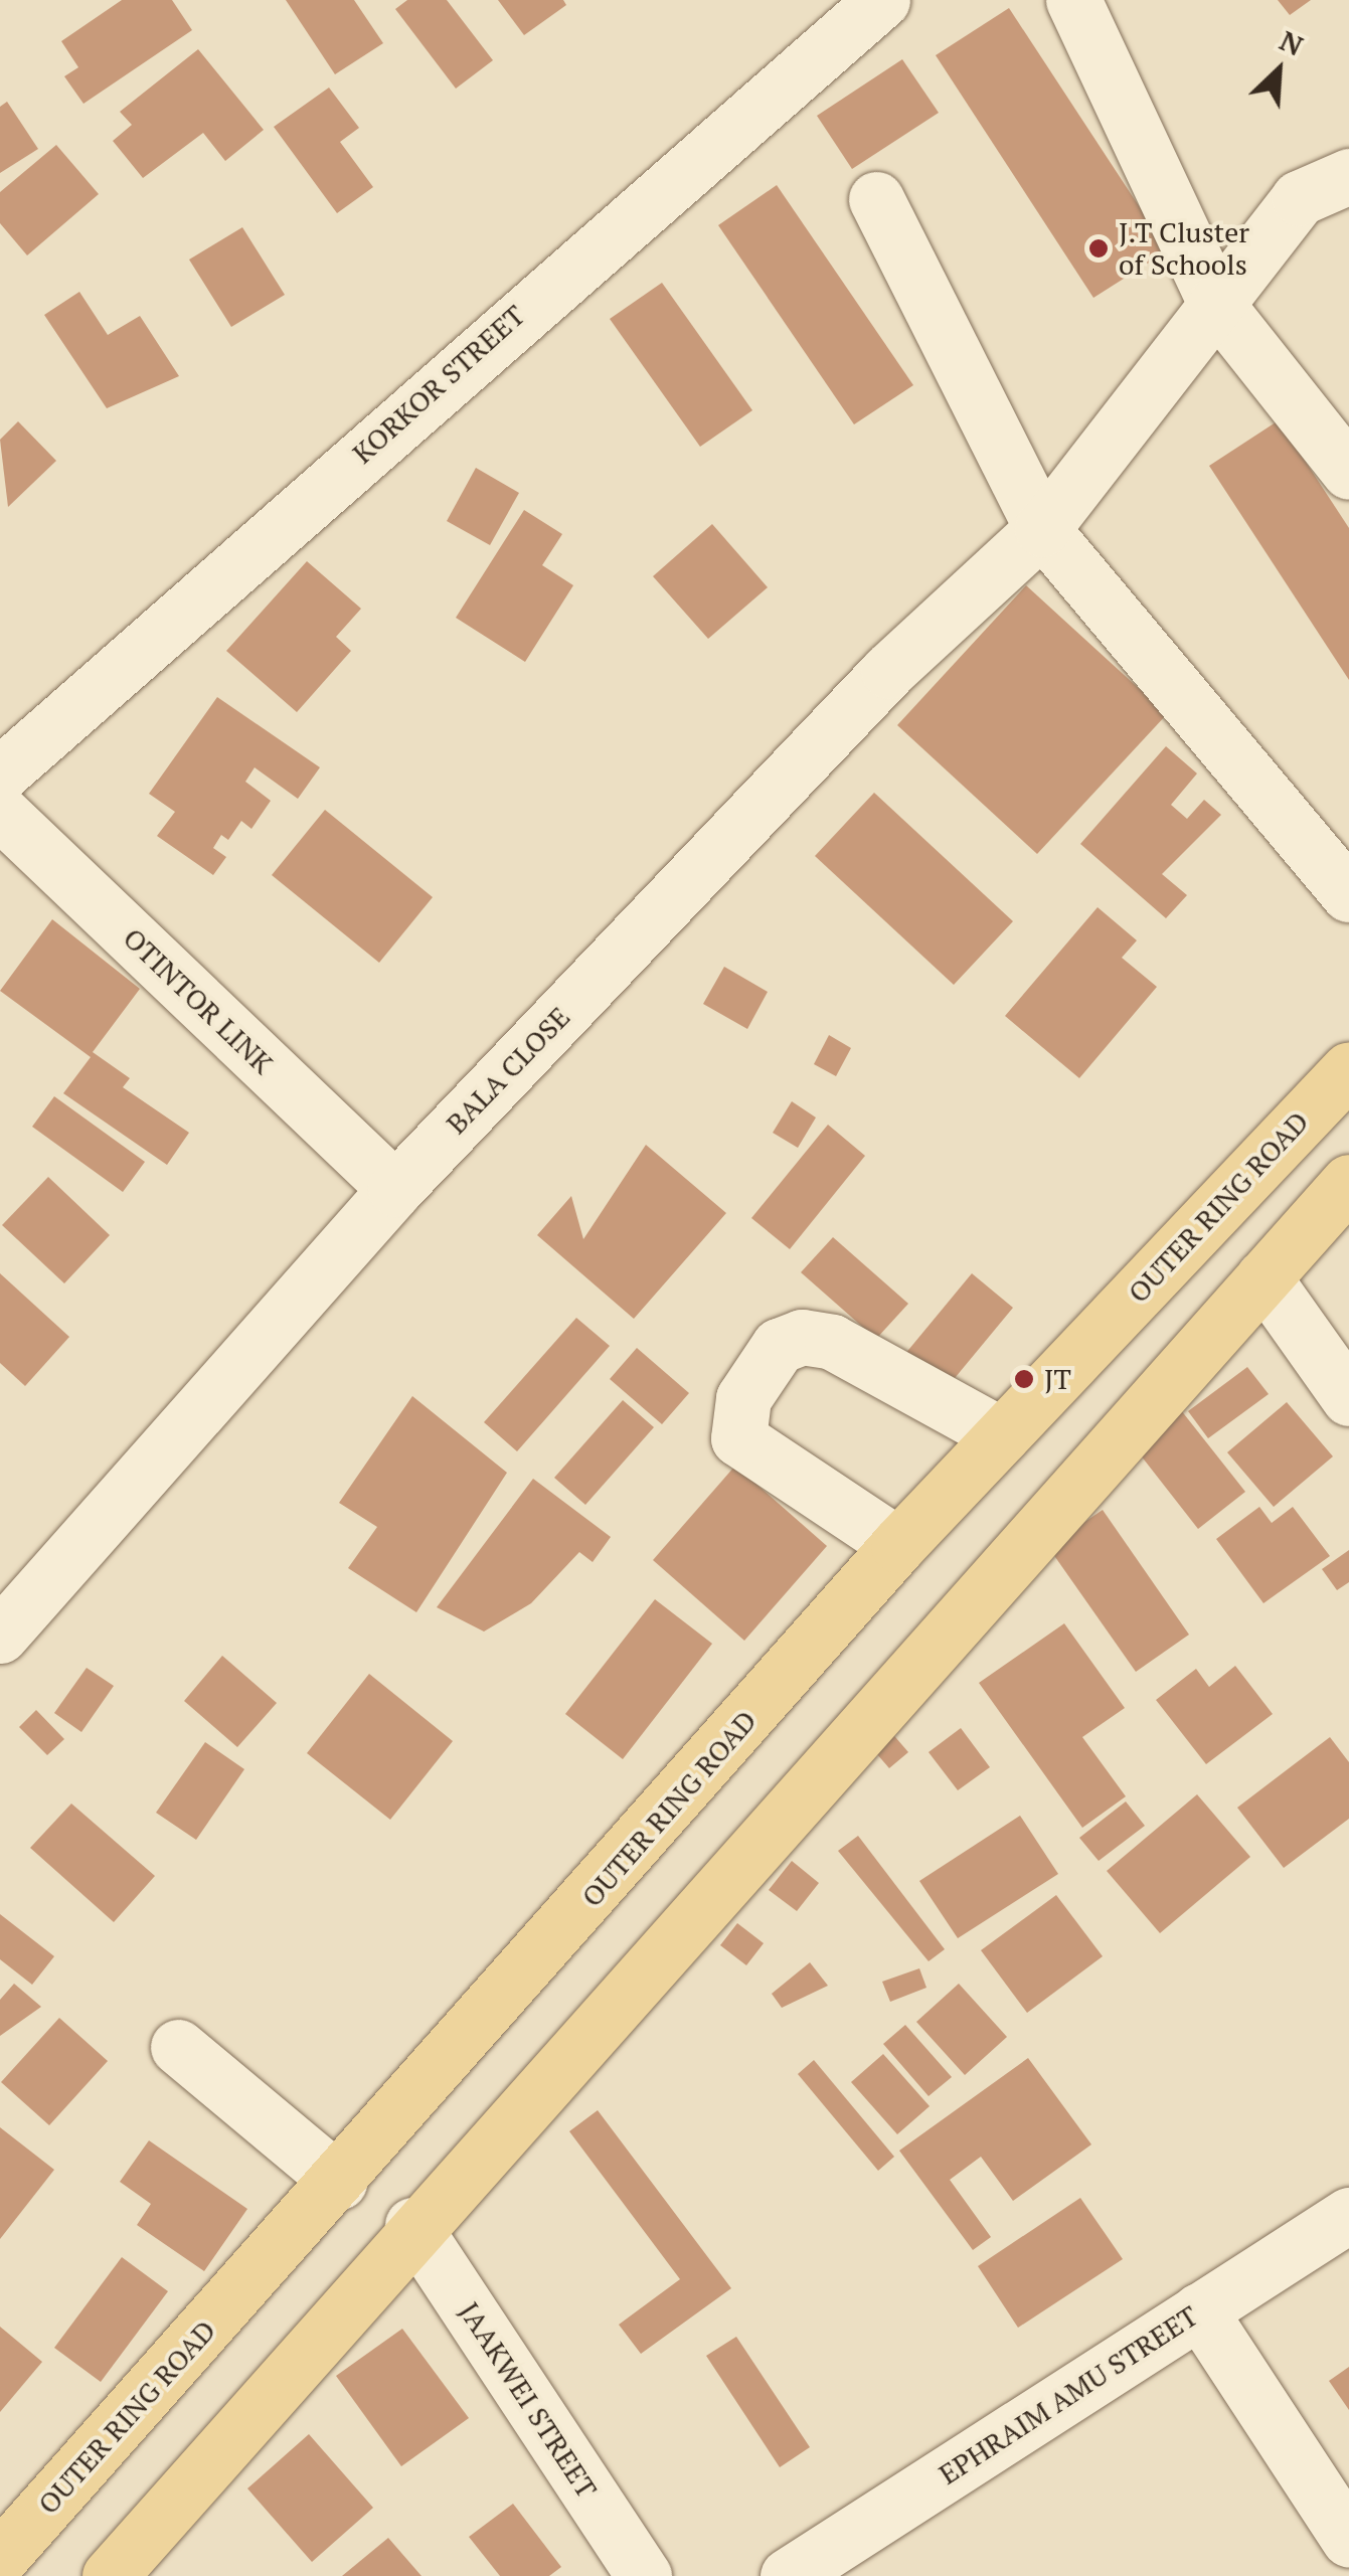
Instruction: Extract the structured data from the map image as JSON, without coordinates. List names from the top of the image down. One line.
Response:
{"streets":{"main road":["OUTER RING ROAD"],"street":["KORKOR STREET","OTINTOR LINK","BALA CLOSE","EPHRAIM AMU STREET","JAAKWEI STREET"]},"crossings":[["OTINTOR LINK","BALA CLOSE"]],"places":["J.T Cluster of Schools","JT"],"north":"top right"}
